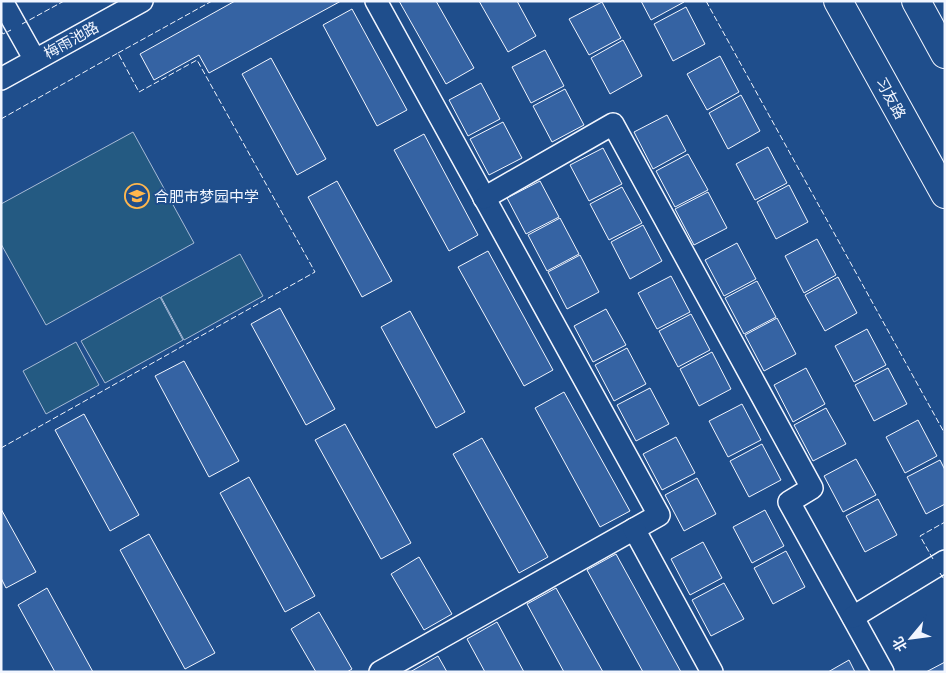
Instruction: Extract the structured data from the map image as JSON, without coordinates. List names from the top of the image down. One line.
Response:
{"streets":{"main road":["习友路"],"street":["梅雨池路"]},"places":{"school or university":["合肥市梦园中学"]},"north":"bottom left"}
